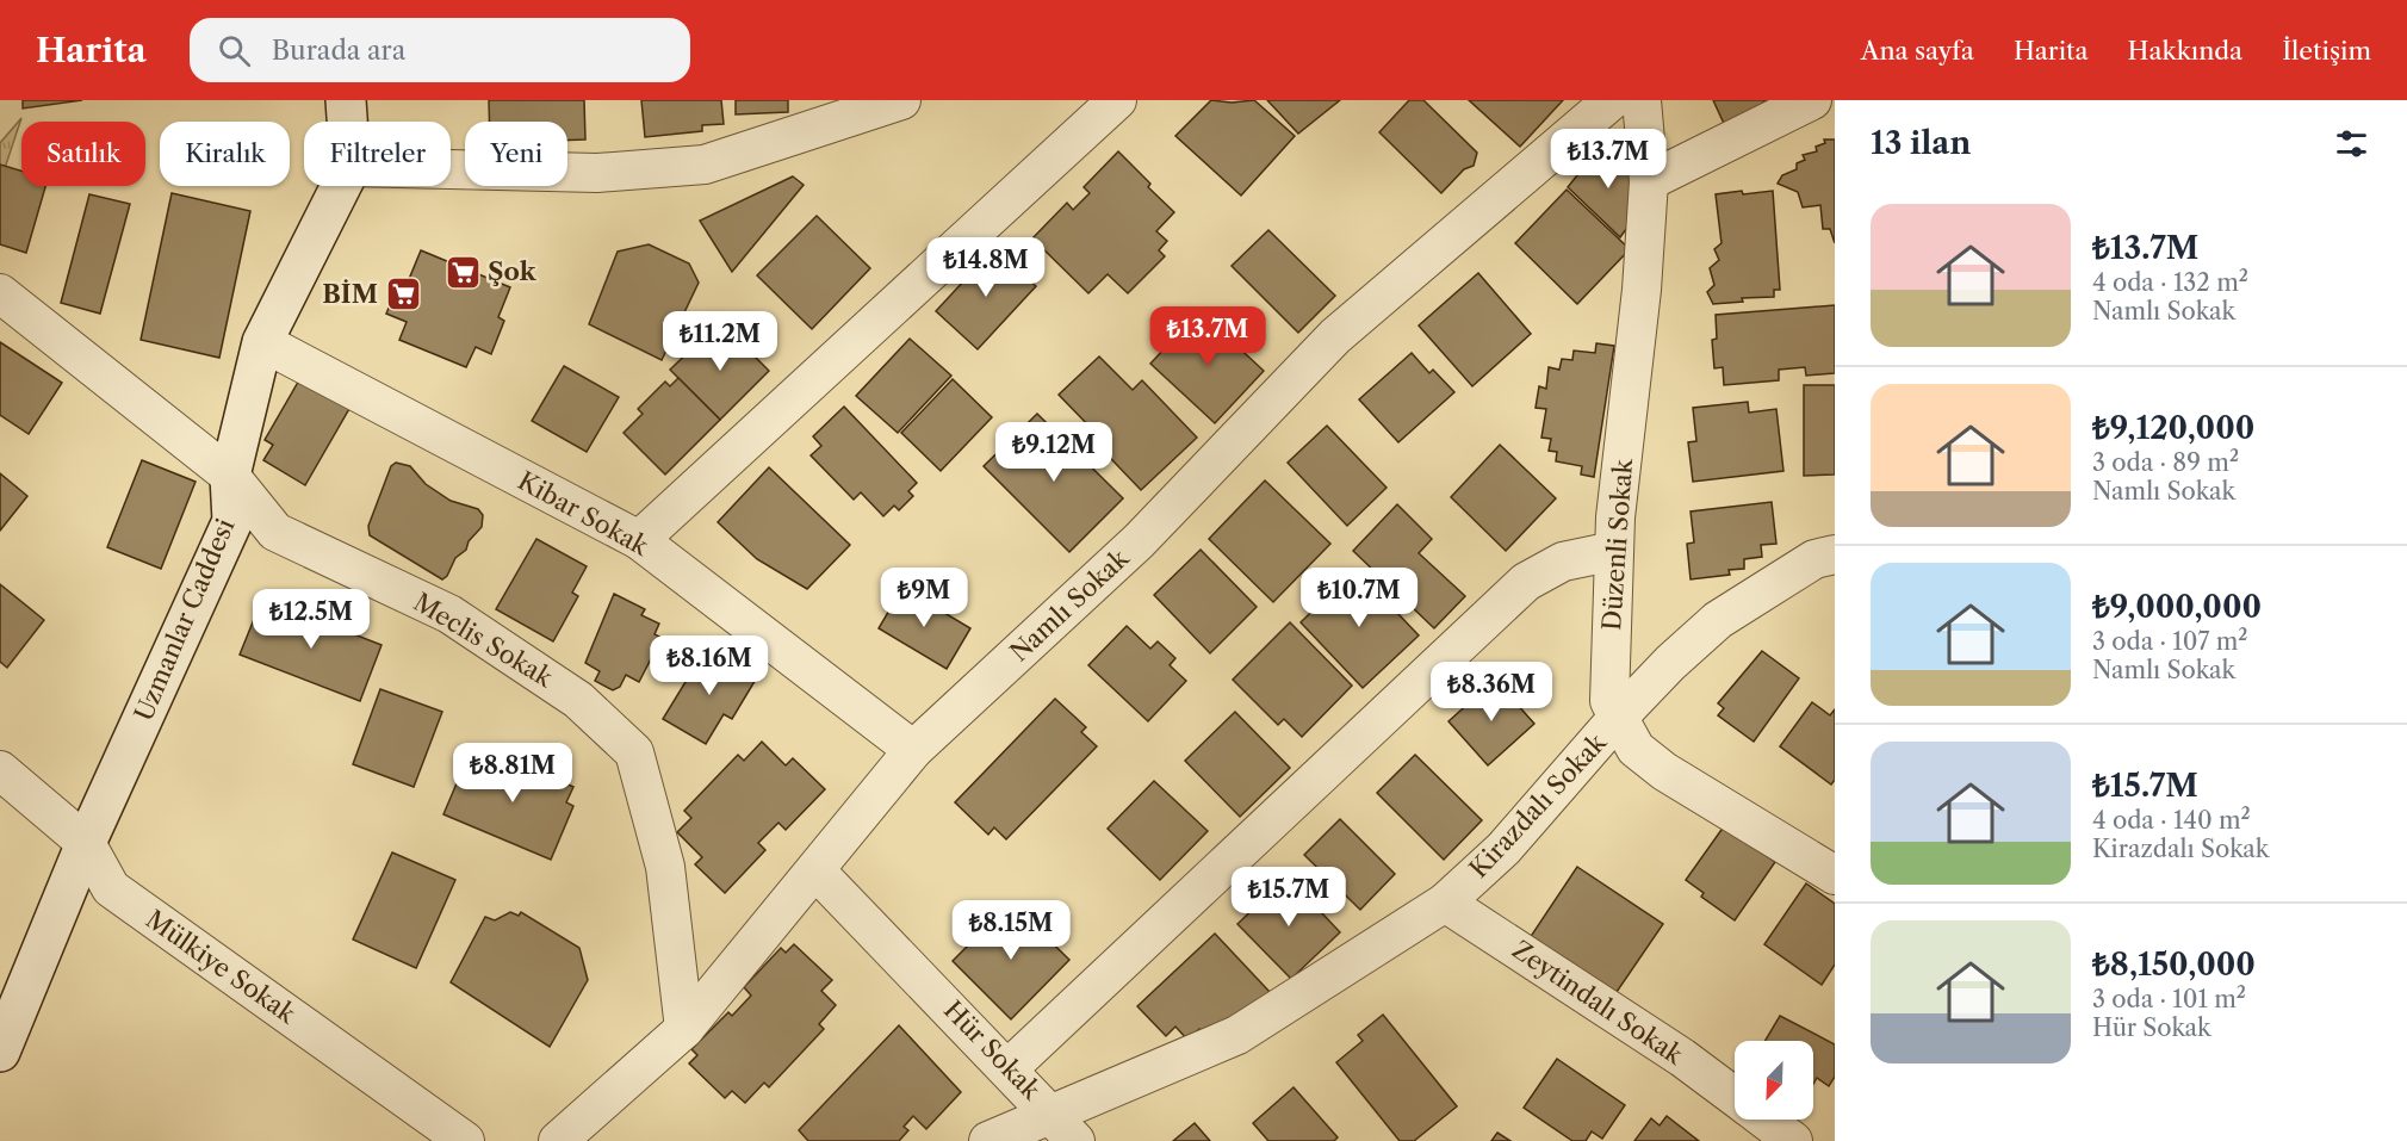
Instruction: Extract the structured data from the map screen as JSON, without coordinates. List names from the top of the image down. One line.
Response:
{"streets":{"street":["Kibar Sokak","Düzenli Sokak","Namlı Sokak","Uzmanlar Caddesi","Meclis Sokak","Kirazdalı Sokak","Mülkiye Sokak","Zeytindalı Sokak","Hür Sokak"]},"crossings":[["Kibar Sokak","Namlı Sokak"],["Kibar Sokak","Uzmanlar Caddesi"],["Düzenli Sokak","Kirazdalı Sokak"],["Namlı Sokak","Meclis Sokak"],["Namlı Sokak","Hür Sokak"],["Uzmanlar Caddesi","Meclis Sokak"],["Uzmanlar Caddesi","Mülkiye Sokak"],["Kirazdalı Sokak","Zeytindalı Sokak"],["Kirazdalı Sokak","Hür Sokak"]],"places":{"supermarket":["Şok","BİM"]},"north":"bottom left","page":{"header":"Harita","search":"Burada ara","nav":["Ana sayfa","Harita","Hakkında","İletişim"],"heading":"13 ilan","chip":["Satılık","Kiralık","Filtreler","Yeni"],"price":["₺13.7M","₺14.8M","₺13.7M","₺11.2M","₺9.12M","₺9M","₺10.7M","₺12.5M","₺8.16M","₺8.36M","₺8.81M","₺15.7M","₺8.15M"],"list":[{"name":"₺13.7M","note":"4 oda · 132 m² · Namlı Sokak"},{"name":"₺9,120,000","note":"3 oda · 89 m² · Namlı Sokak"},{"name":"₺9,000,000","note":"3 oda · 107 m² · Namlı Sokak"},{"name":"₺15.7M","note":"4 oda · 140 m² · Kirazdalı Sokak"},{"name":"₺8,150,000","note":"3 oda · 101 m² · Hür Sokak"}]}}
